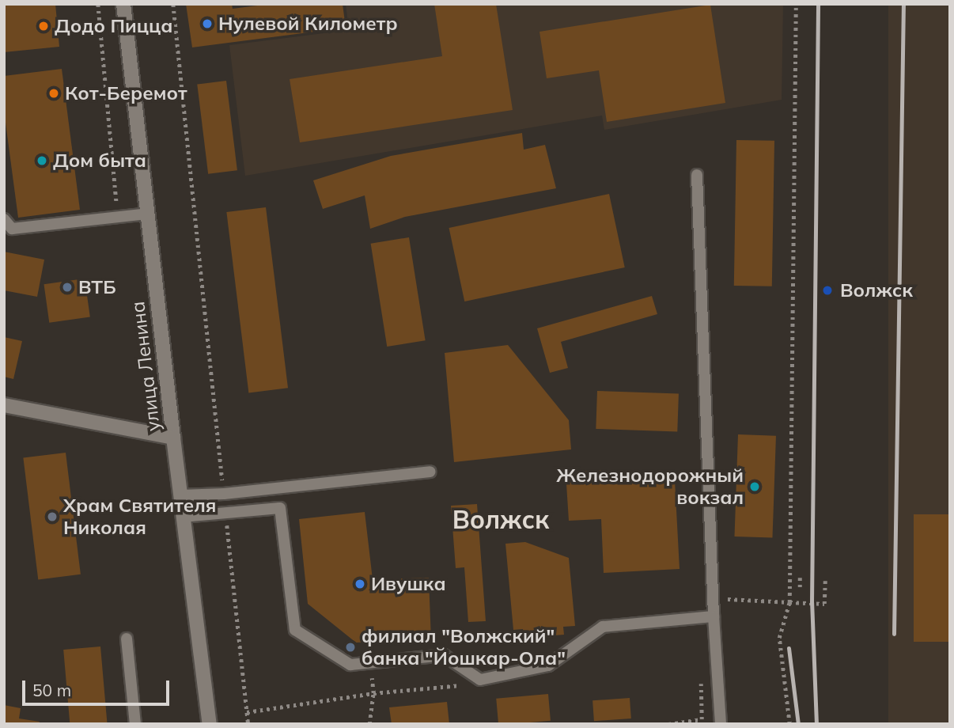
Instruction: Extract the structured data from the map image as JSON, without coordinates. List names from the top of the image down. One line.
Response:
{"streets":{"main road":["улица Ленина"]},"districts":["Волжск"],"places":["Нулевой Километр","Додо Пицца","Кот-Беремот","Дом быта","ВТБ","Волжск","Железнодорожный вокзал","Храм Святителя Николая","Ивушка","филиал \"Волжский\" банка \"Йошкар-Ола\""],"scale_bar":"50 m"}
